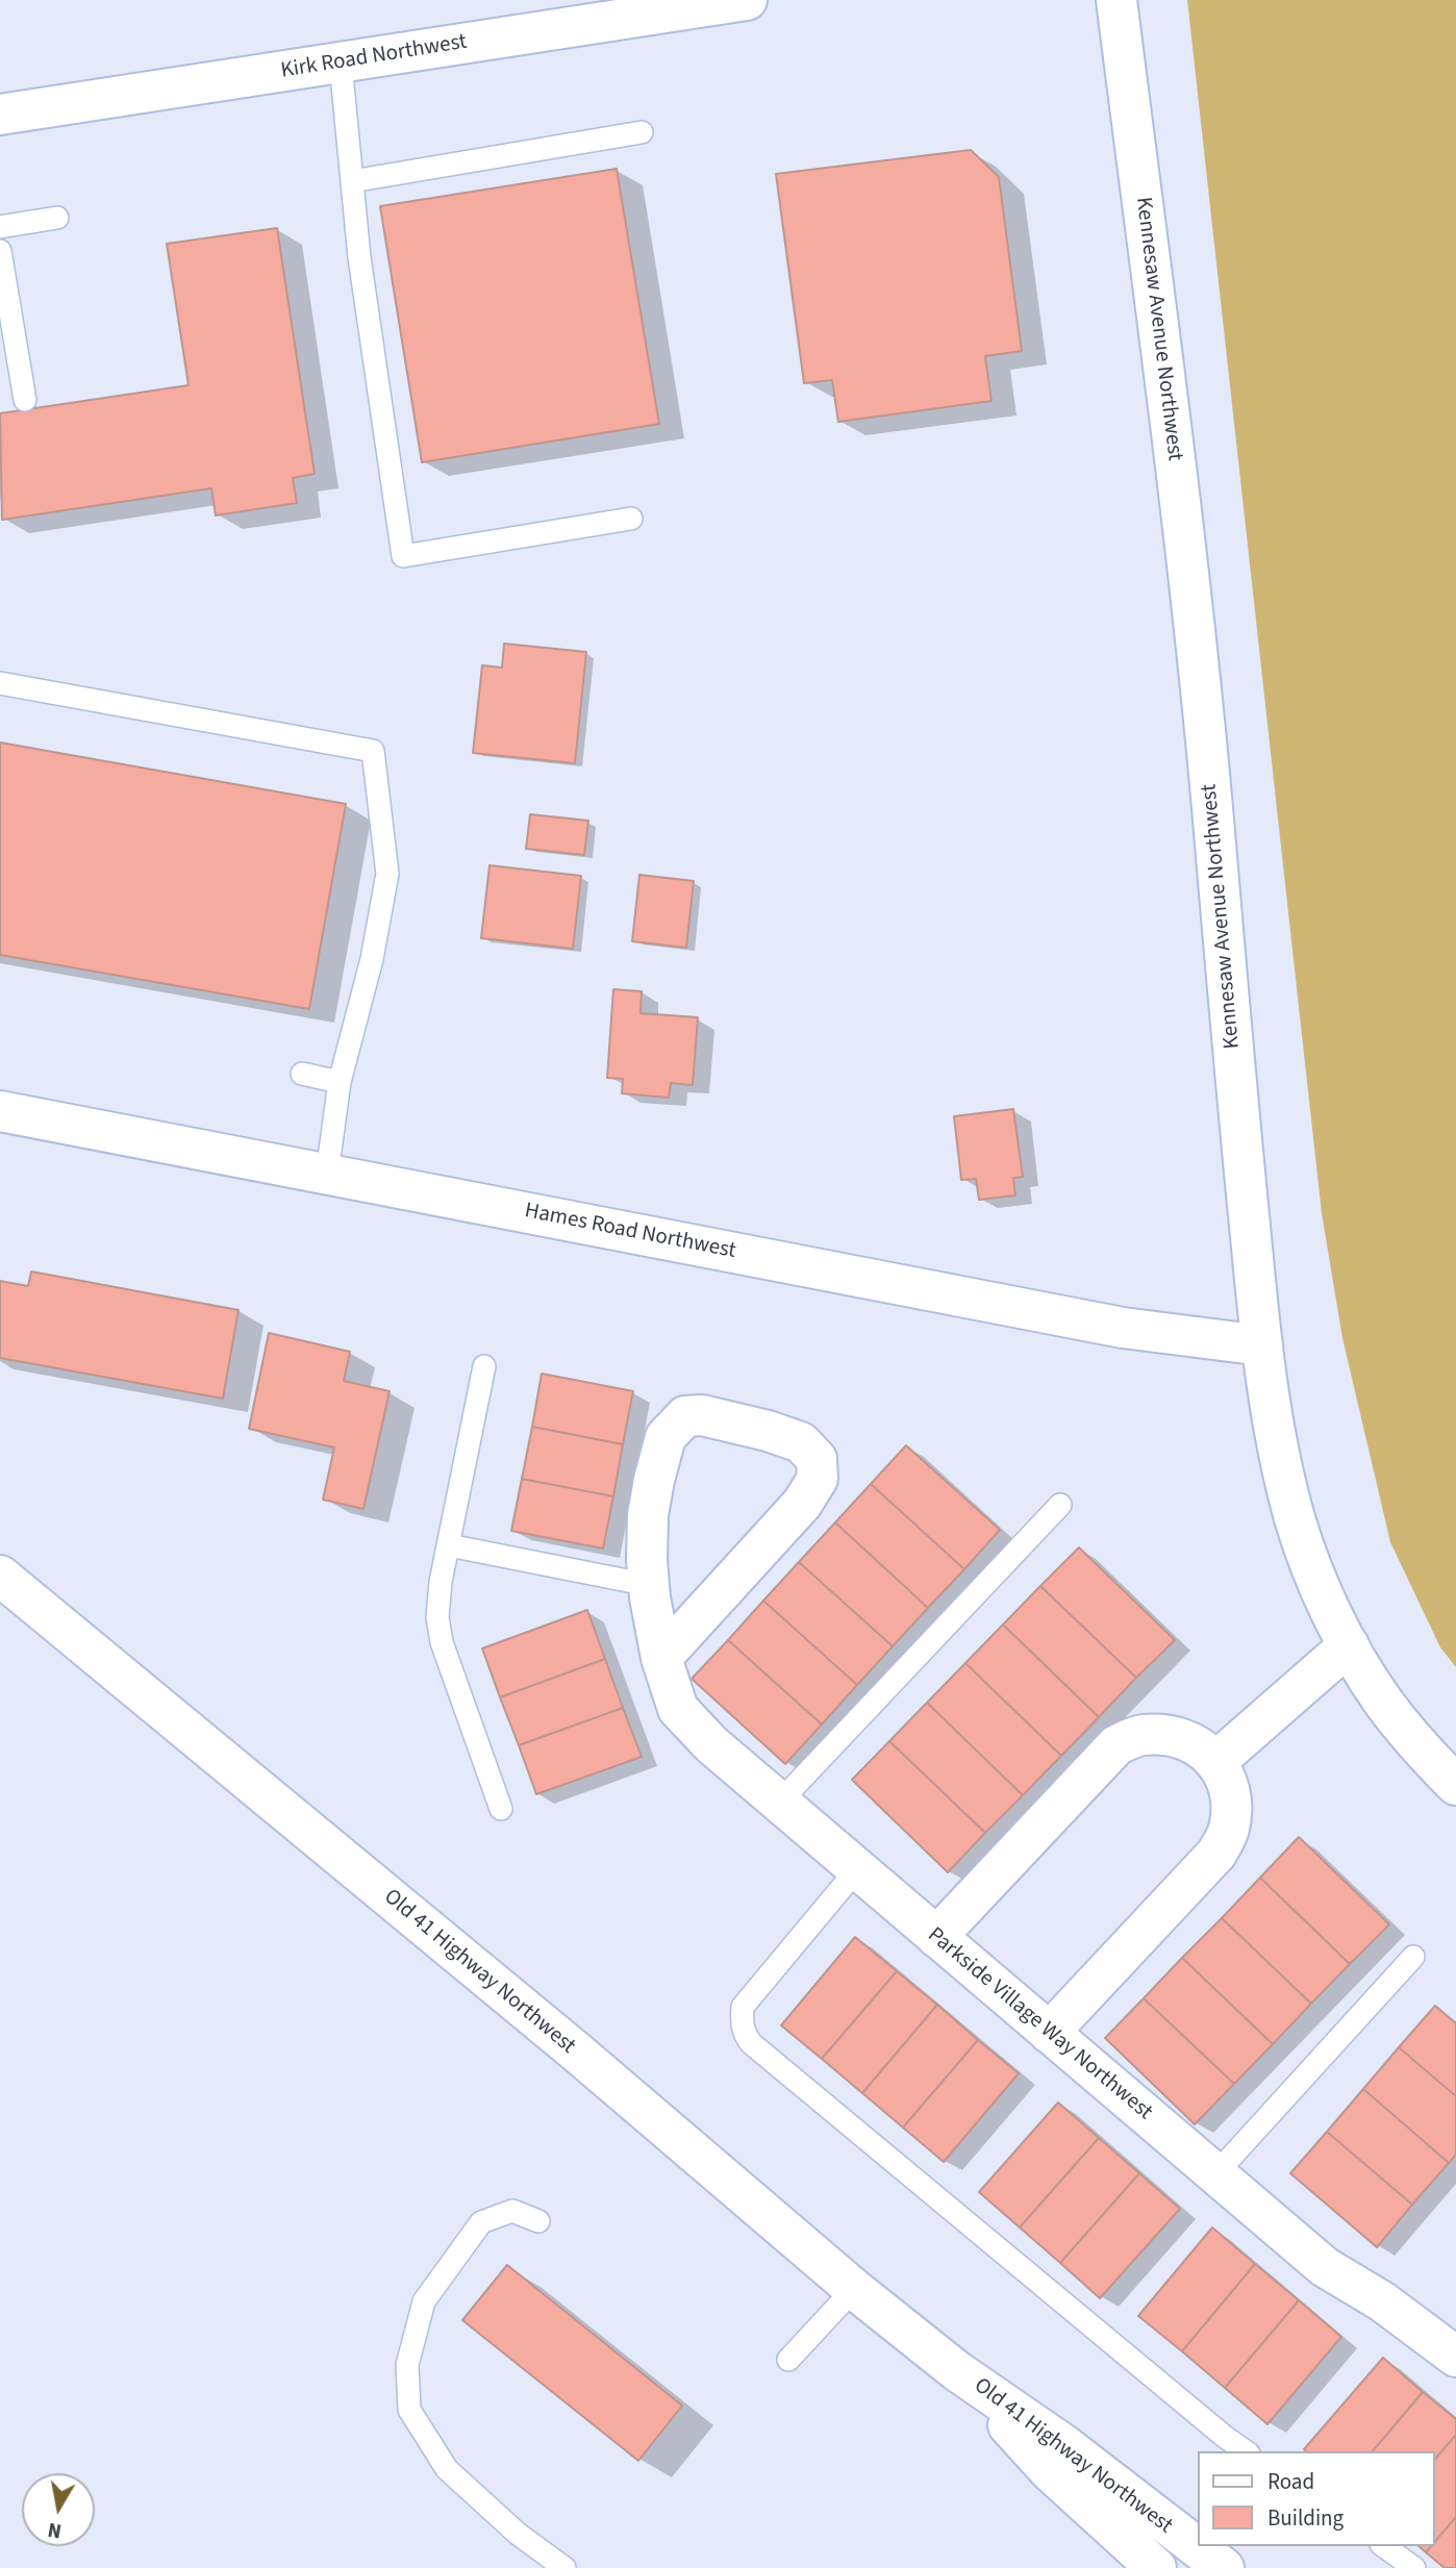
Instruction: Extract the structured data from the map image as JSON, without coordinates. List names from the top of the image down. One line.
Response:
{"streets":{"street":["Kirk Road Northwest","Kennesaw Avenue Northwest","Hames Road Northwest","Old 41 Highway Northwest","Parkside Village Way Northwest"]},"crossings":[["Kennesaw Avenue Northwest","Hames Road Northwest"]],"legend":["Road","Building"],"north":"bottom"}
